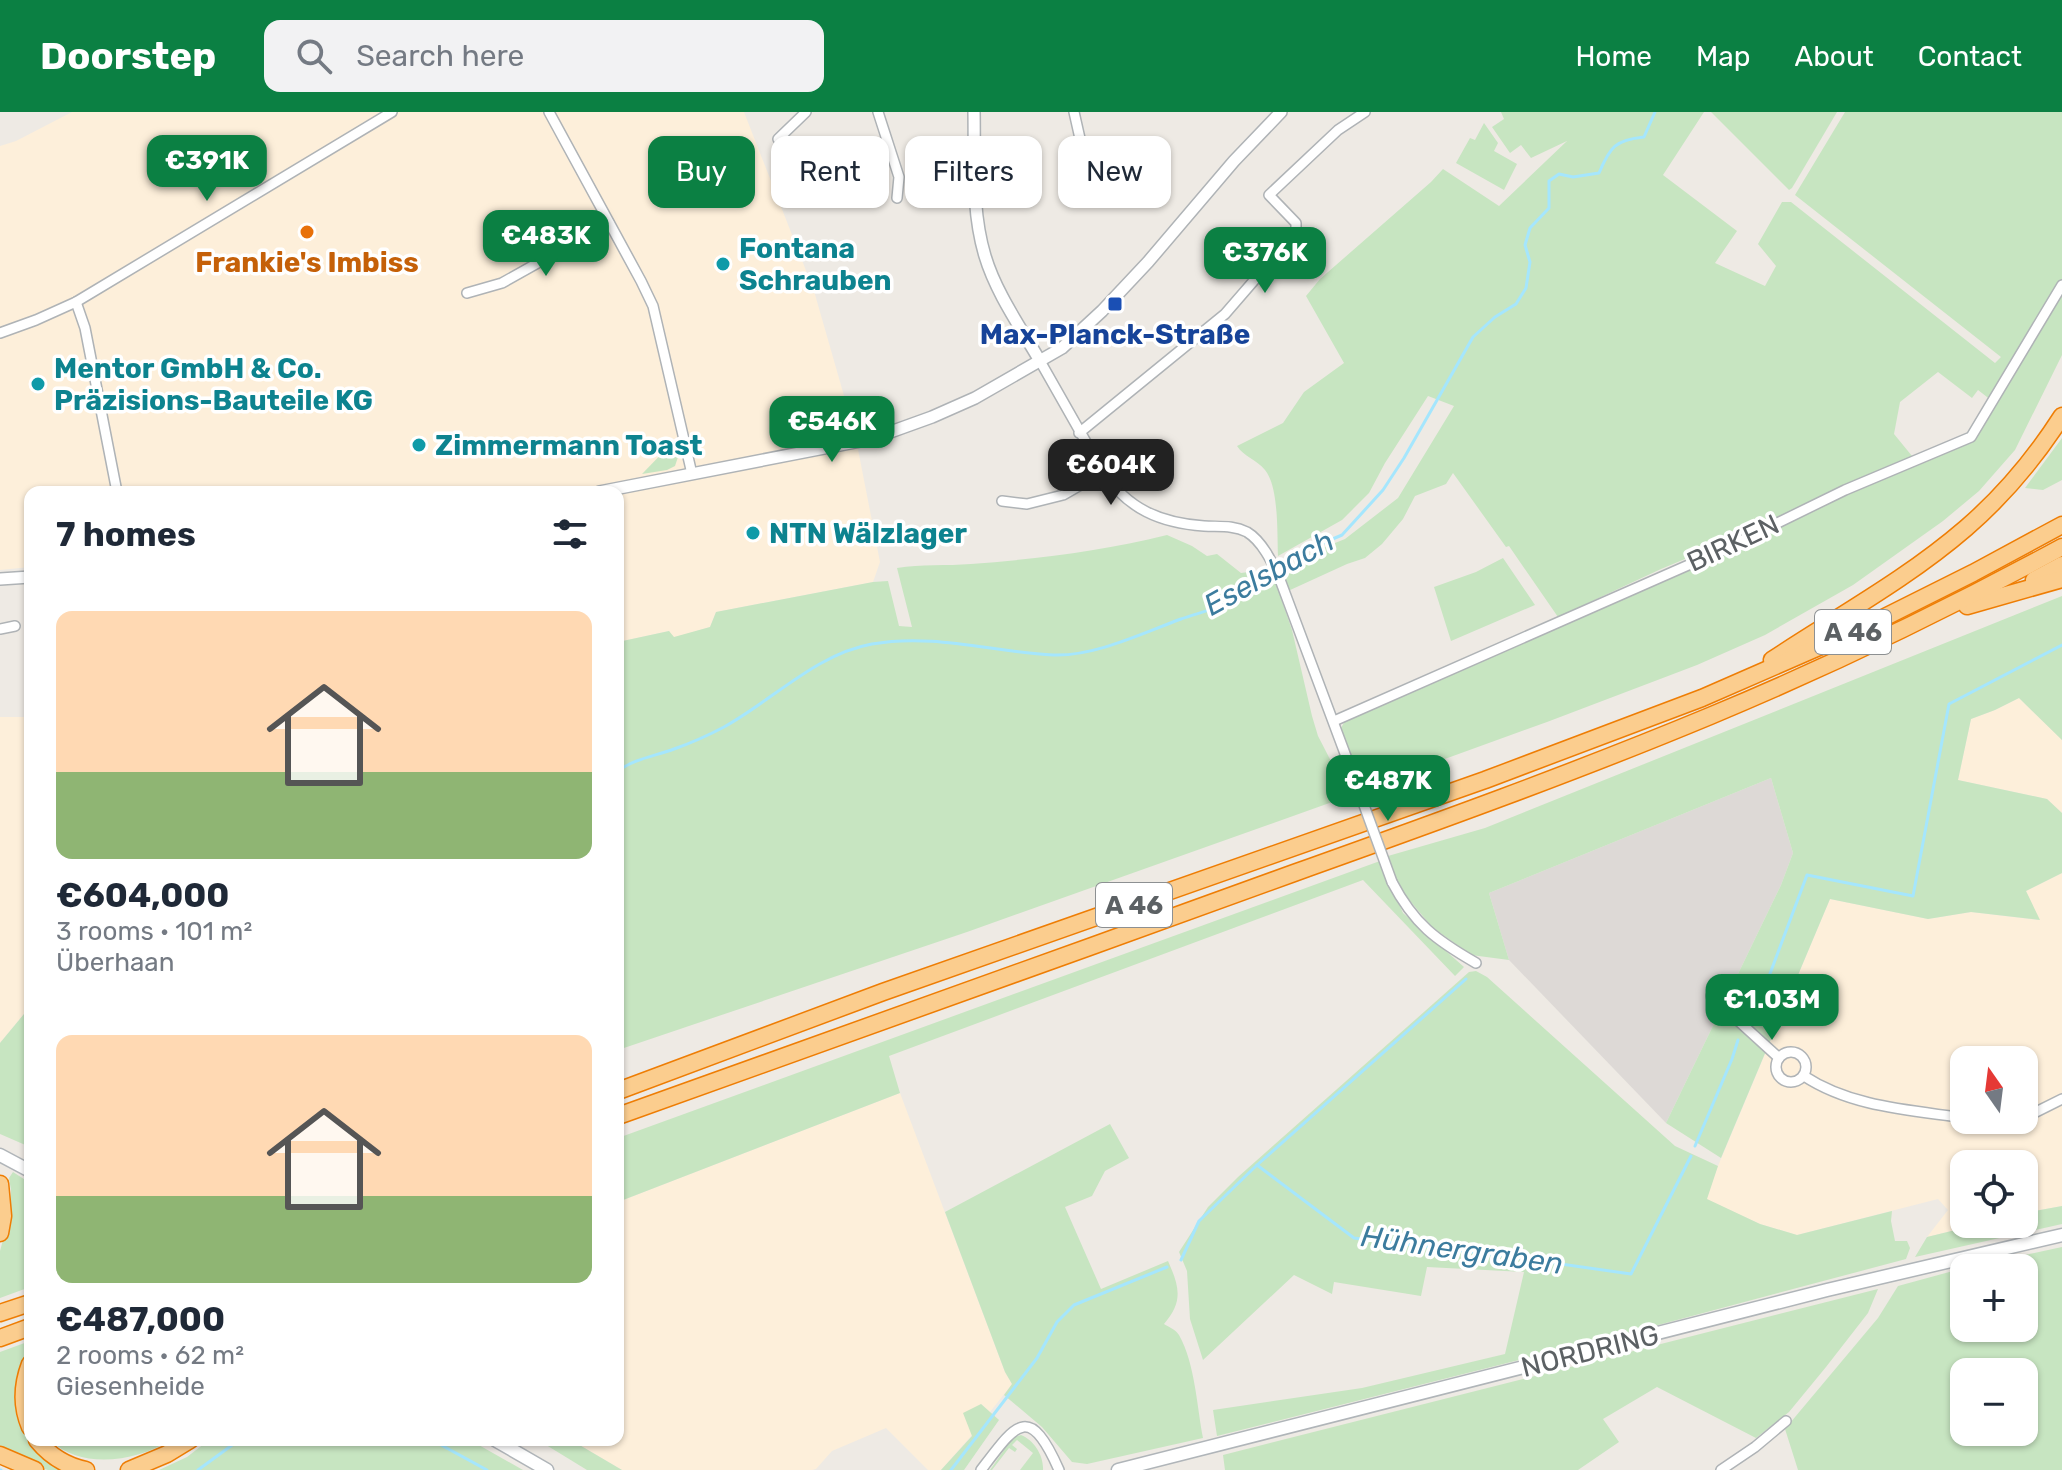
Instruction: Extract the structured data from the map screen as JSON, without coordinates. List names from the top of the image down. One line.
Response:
{"streets":{"highway":["A 46"],"main road":["NORDRING"],"street":["BIRKEN"]},"water":["Eselsbach","Hühnergraben"],"places":{"other":["Frankie's Imbiss","Fontana Schrauben","Mentor GmbH & Co. Präzisions-Bauteile KG","Zimmermann Toast","NTN Wälzlager"],"transit":["Max-Planck-Straße"]},"north":"top","page":{"header":"Doorstep","search":"Search here","nav":["Home","Map","About","Contact"],"price":["€391K","€483K","€376K","€546K","€604K","€487K","€1.03M"],"chip":["Buy","Rent","Filters","New"],"heading":"7 homes","list":[{"name":"€604,000","note":"3 rooms · 101 m² · Überhaan"},{"name":"€487,000","note":"2 rooms · 62 m² · Giesenheide"}],"map_buttons":["+","−"]}}
